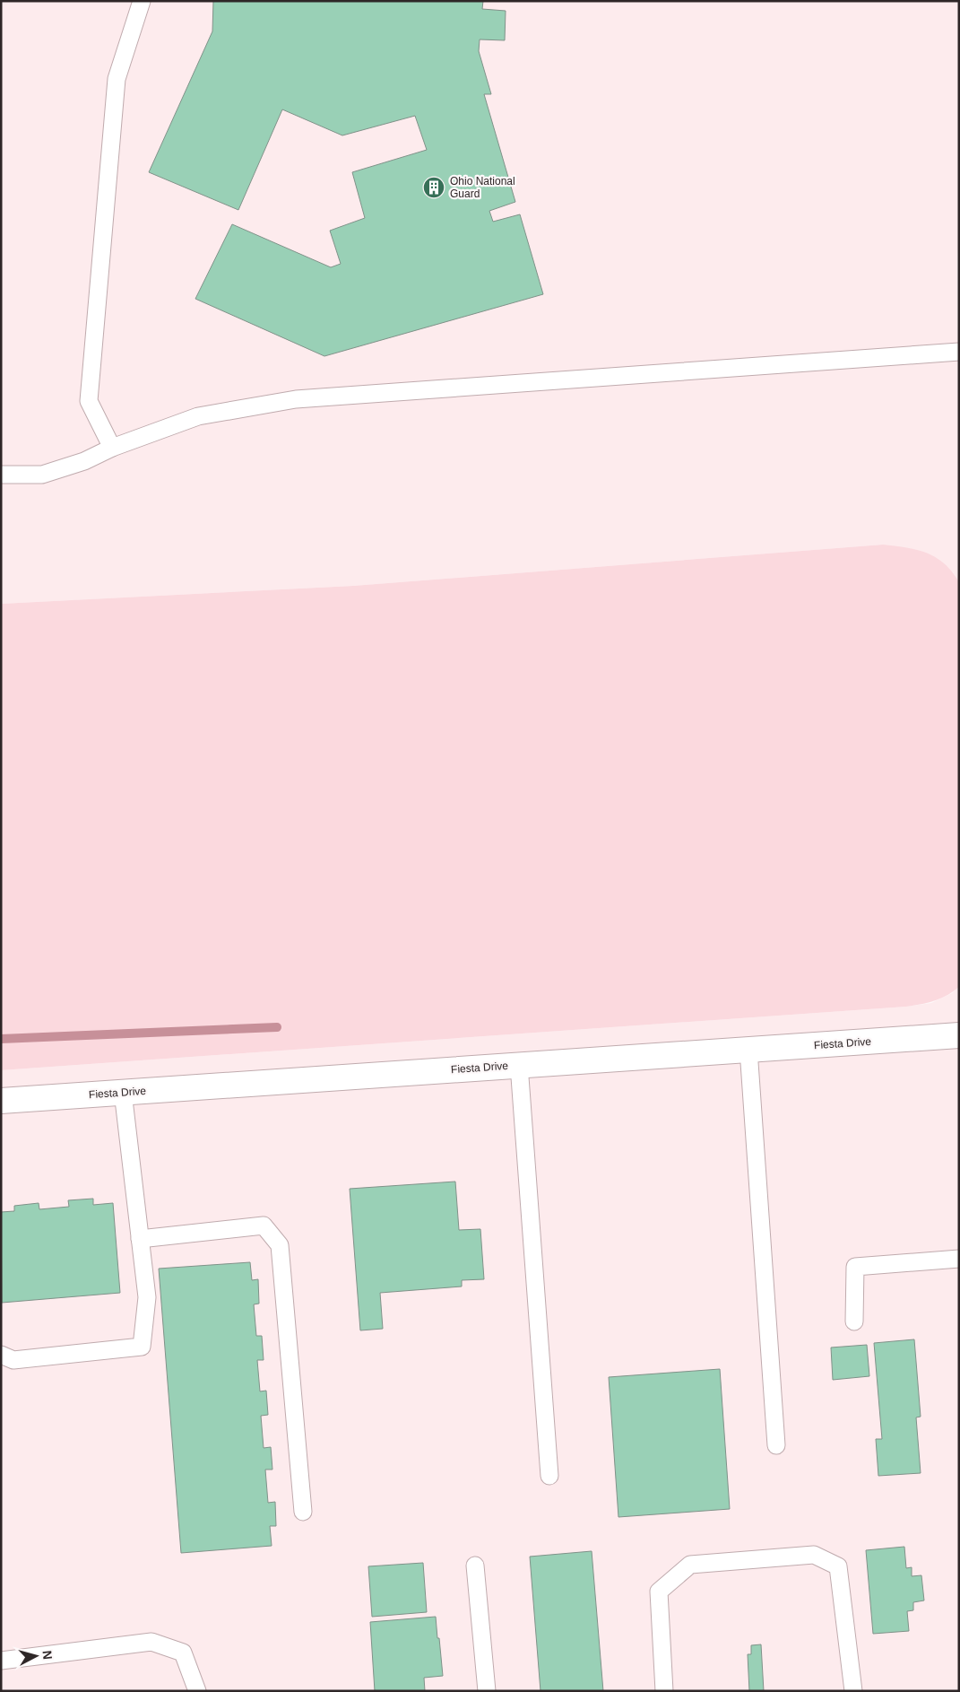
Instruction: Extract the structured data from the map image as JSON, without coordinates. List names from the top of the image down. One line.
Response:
{"streets":{"street":["Fiesta Drive"]},"places":{"building":["Ohio National Guard"]},"north":"right"}
